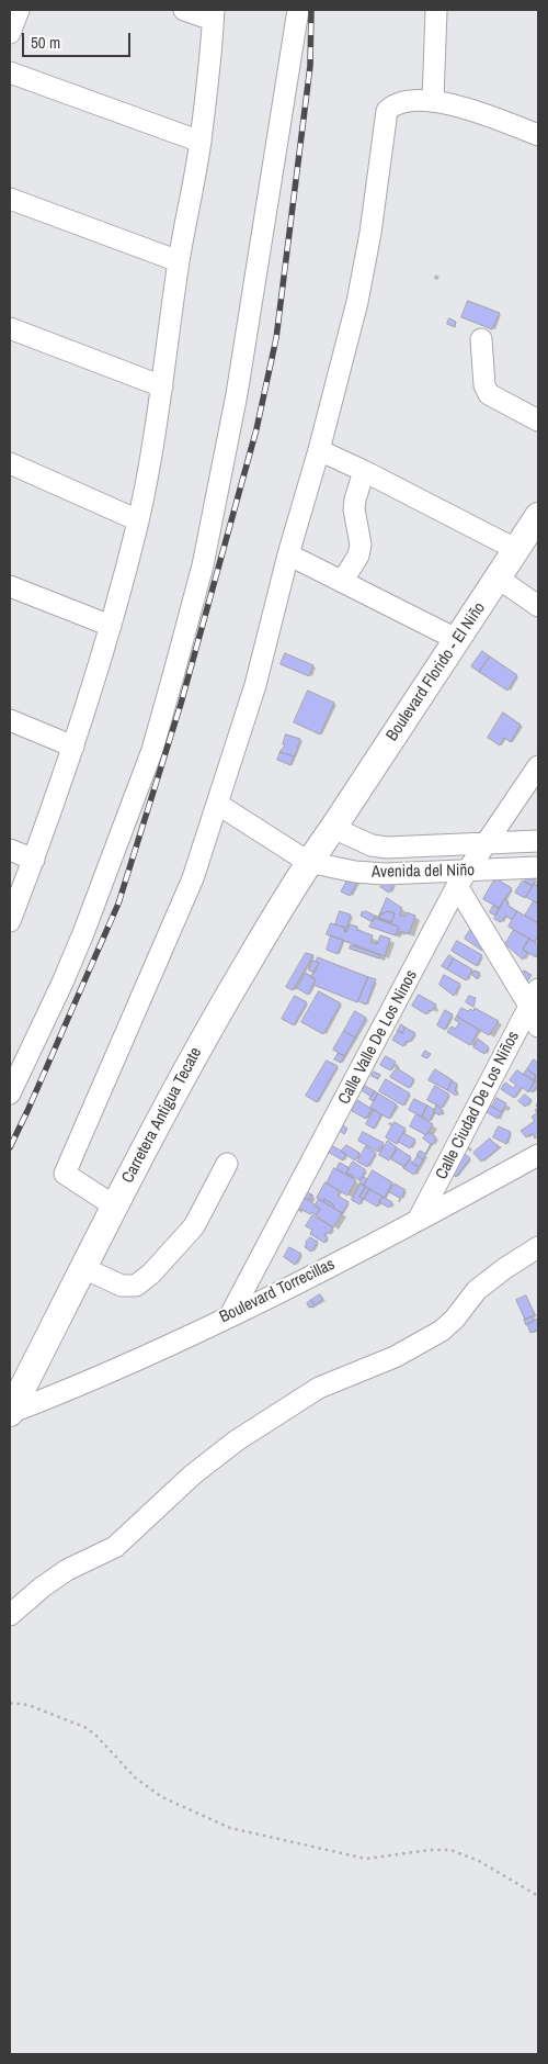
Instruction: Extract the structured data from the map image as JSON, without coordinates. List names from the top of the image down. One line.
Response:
{"streets":{"main road":["Boulevard Florido - El Niño","Carretera Antigua Tecate"],"street":["Avenida del Niño","Calle Valle De Los Ninos","Calle Ciudad De Los Niños","Boulevard Torrecillas"]},"crossings":[["Boulevard Florido - El Niño","Avenida del Niño"],["Boulevard Florido - El Niño","Carretera Antigua Tecate"],["Avenida del Niño","Calle Valle De Los Ninos"],["Avenida del Niño","Carretera Antigua Tecate"],["Calle Valle De Los Ninos","Boulevard Torrecillas"],["Calle Ciudad De Los Niños","Boulevard Torrecillas"],["Carretera Antigua Tecate","Boulevard Torrecillas"]],"scale_bar":"50 m"}
